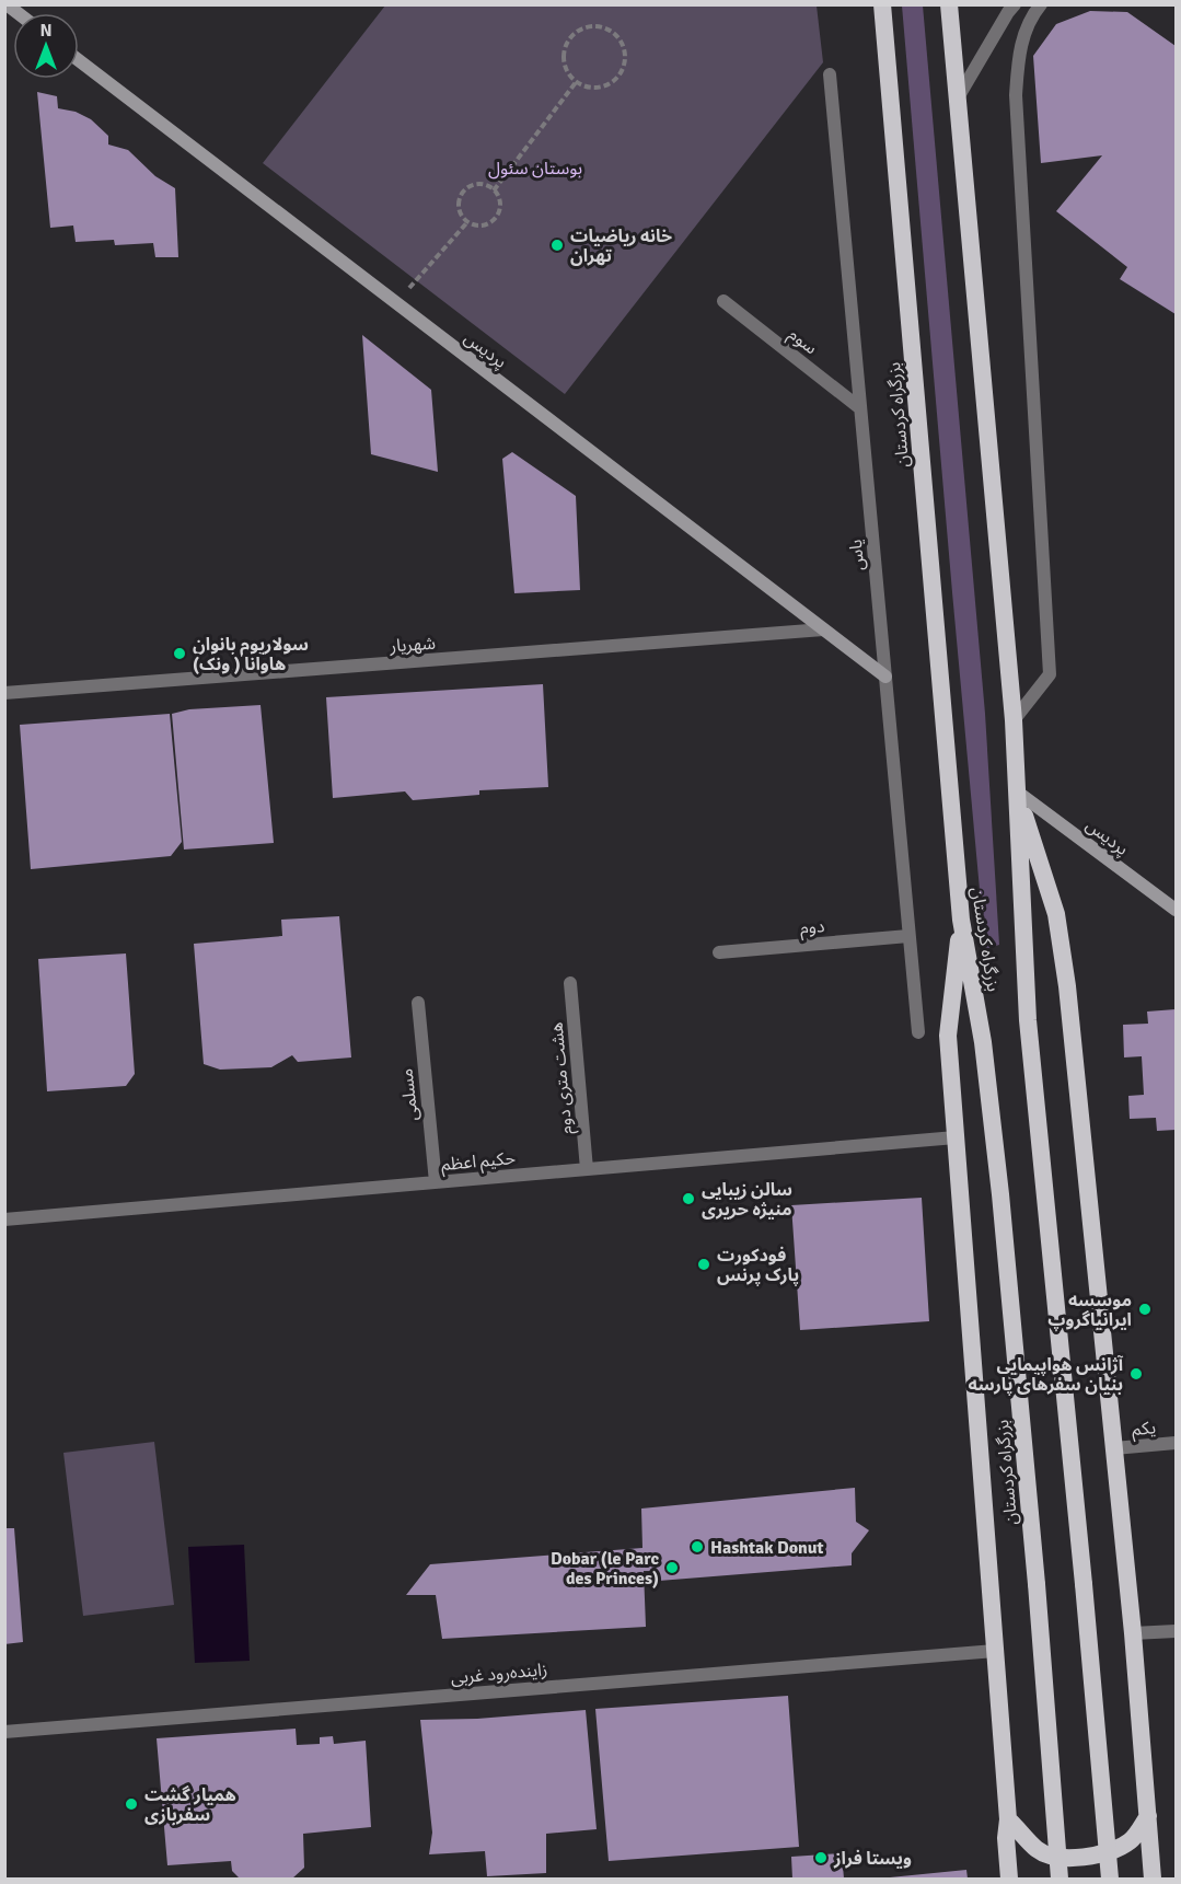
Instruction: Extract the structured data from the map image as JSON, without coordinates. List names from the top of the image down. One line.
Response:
{"streets":{"highway":["بزرگراه کردستان"],"main road":["پردیس"],"street":["سوم","یاس","شهریار","دوم","هشت متری دوم","مسلمی","حکیم اعظم","یکم","زاینده‌رود غربی"]},"crossings":[["سوم","یاس"],["پردیس","بزرگراه کردستان"],["پردیس","یاس"],["پردیس","شهریار"],["یاس","دوم"],["هشت متری دوم","حکیم اعظم"],["مسلمی","حکیم اعظم"]],"parks":["بوستان سئول"],"places":["خانه ریاضیات تهران","سولاریوم بانوان هاوانا ( ونک)","سالن زیبایی منیژه حریری","فودکورت پارک پرنس","موسسه ایرانیاگروپ","آژانس هواپیمایی بنیان سفرهای پارسه","Hashtak Donut","Dobar (le Parc des Princes)","همیار گشت سفربازی","ویستا فراز"],"north":"top"}
